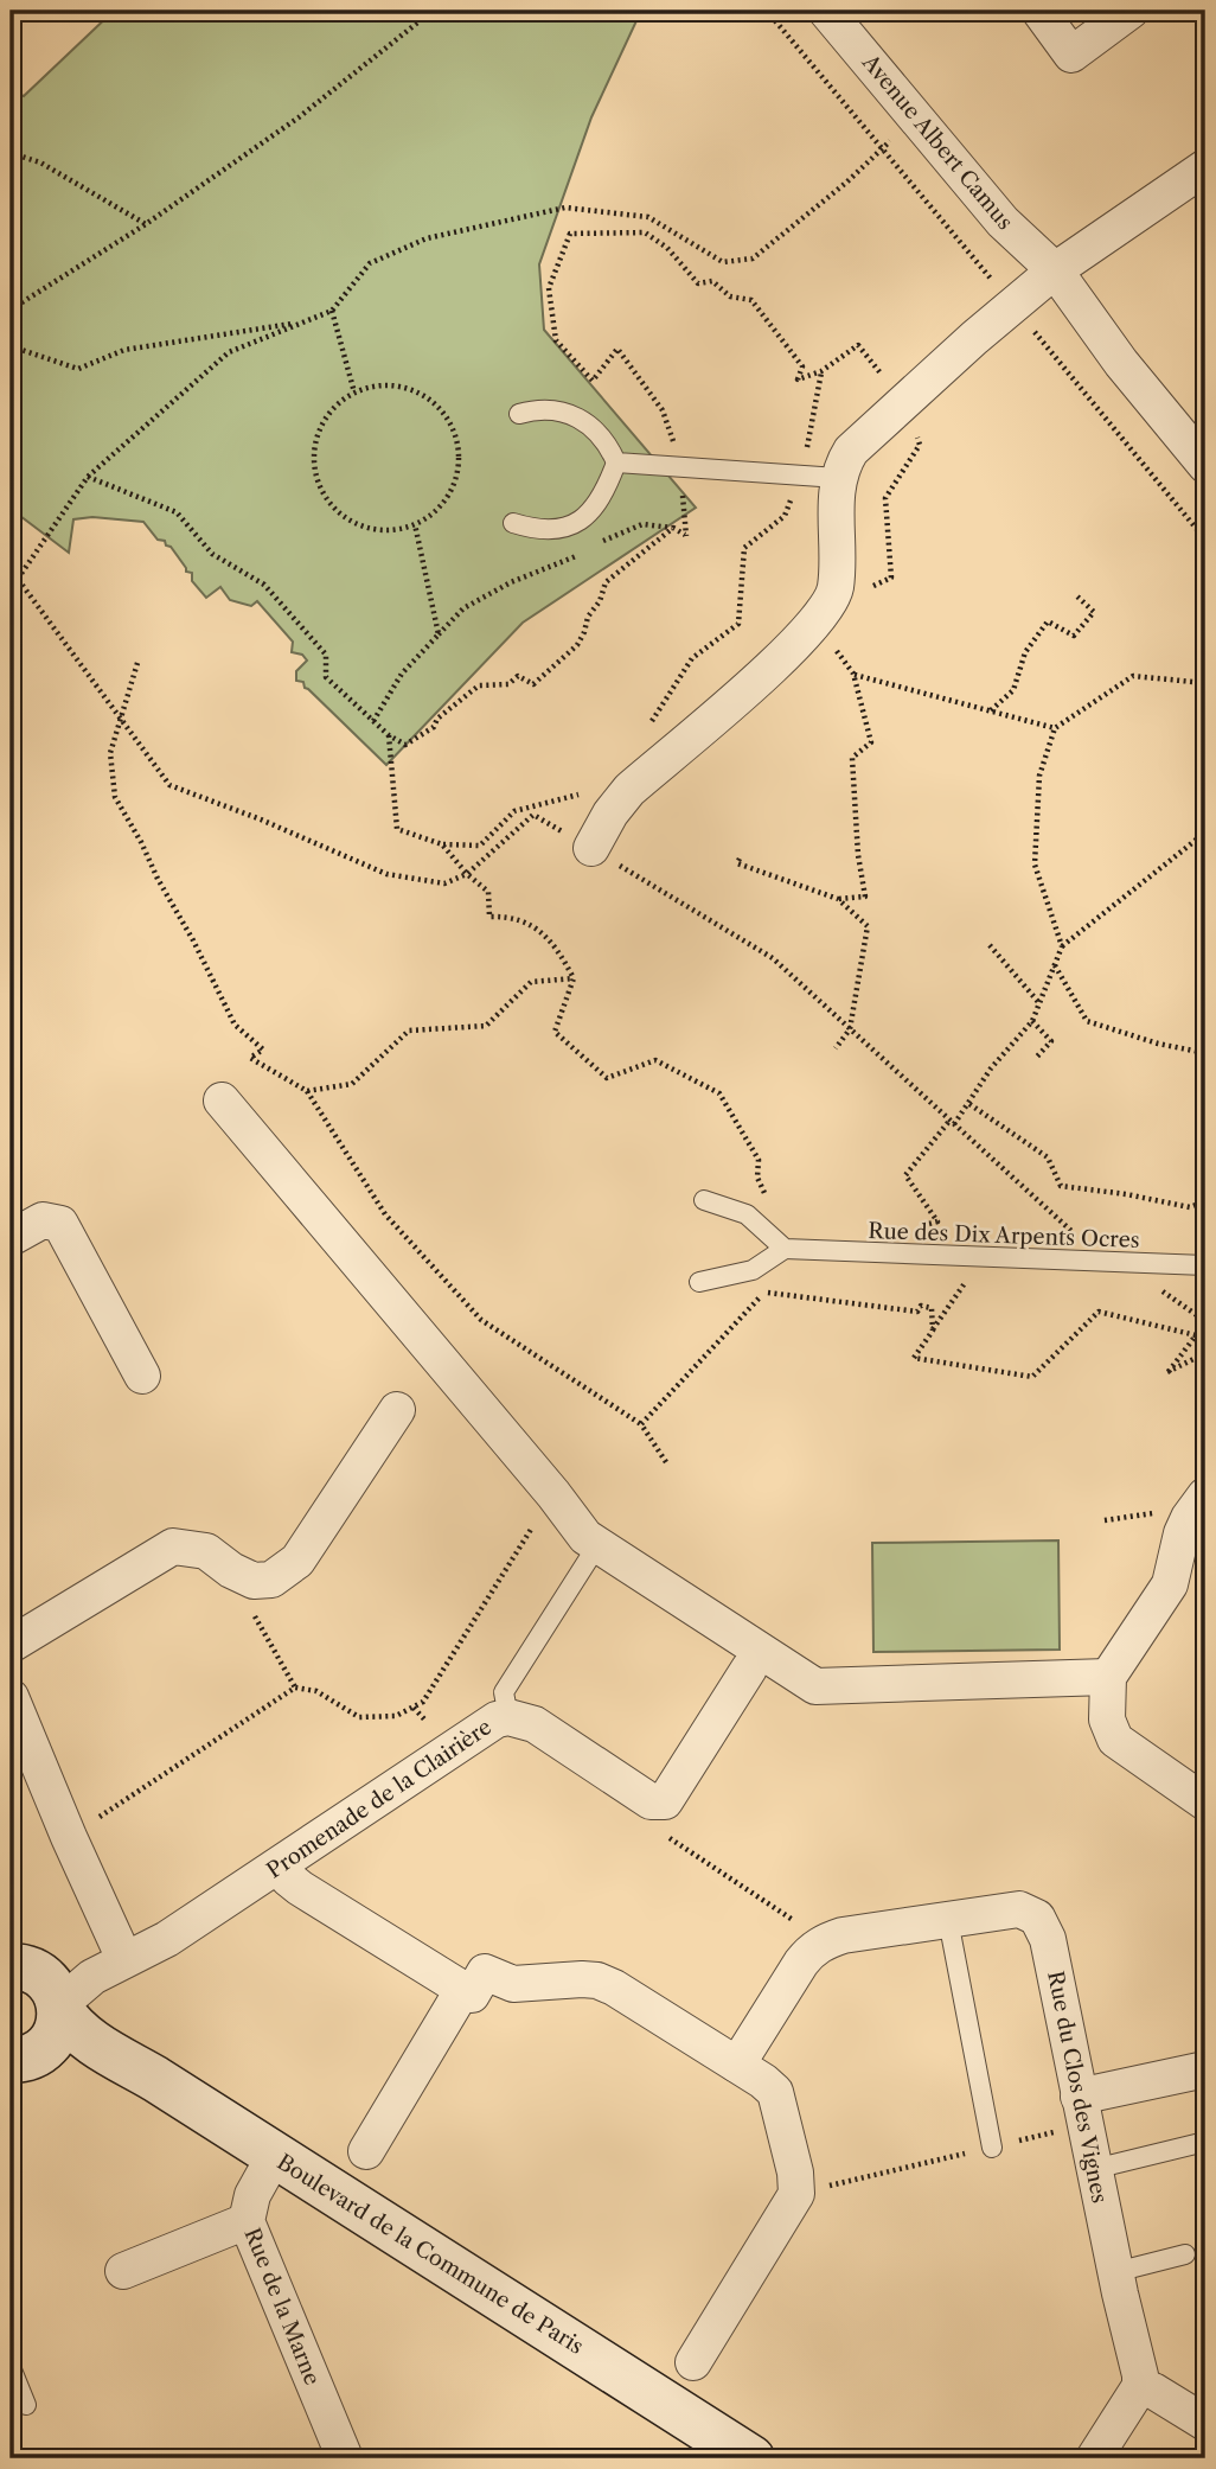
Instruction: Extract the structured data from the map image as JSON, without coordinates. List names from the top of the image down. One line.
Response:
{"streets":{"street":["Avenue Albert Camus","Promenade de la Clairière","Rue du Clos des Vignes","Boulevard de la Commune de Paris","Rue de la Marne"],"lane":["Rue des Dix Arpents Ocres"]},"crossings":[["Promenade de la Clairière","Boulevard de la Commune de Paris"],["Boulevard de la Commune de Paris","Rue de la Marne"]]}
